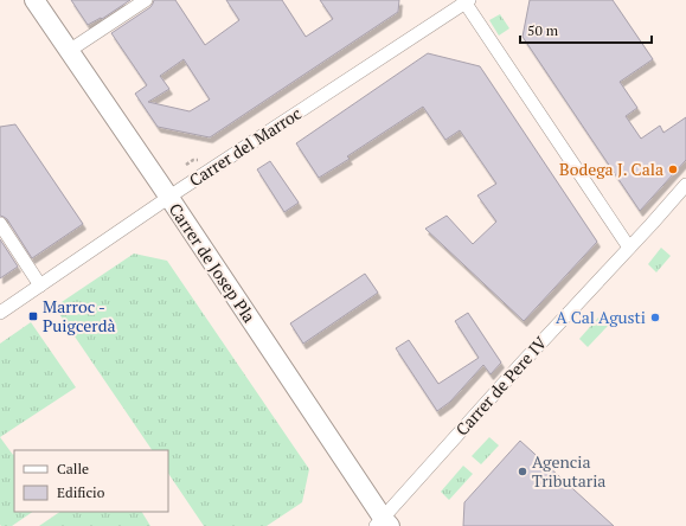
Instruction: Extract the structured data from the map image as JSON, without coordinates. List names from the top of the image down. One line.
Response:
{"streets":{"street":["Carrer del Marroc","Carrer de Josep Pla","Carrer de Pere IV"]},"crossings":[["Carrer del Marroc","Carrer de Josep Pla"],["Carrer de Josep Pla","Carrer de Pere IV"]],"places":{"other":["Bodega J. Cala","A Cal Agusti","Agencia Tributaria"],"transit":["Marroc - Puigcerdà"]},"legend":["Calle","Edificio"],"scale_bar":"50 m"}
